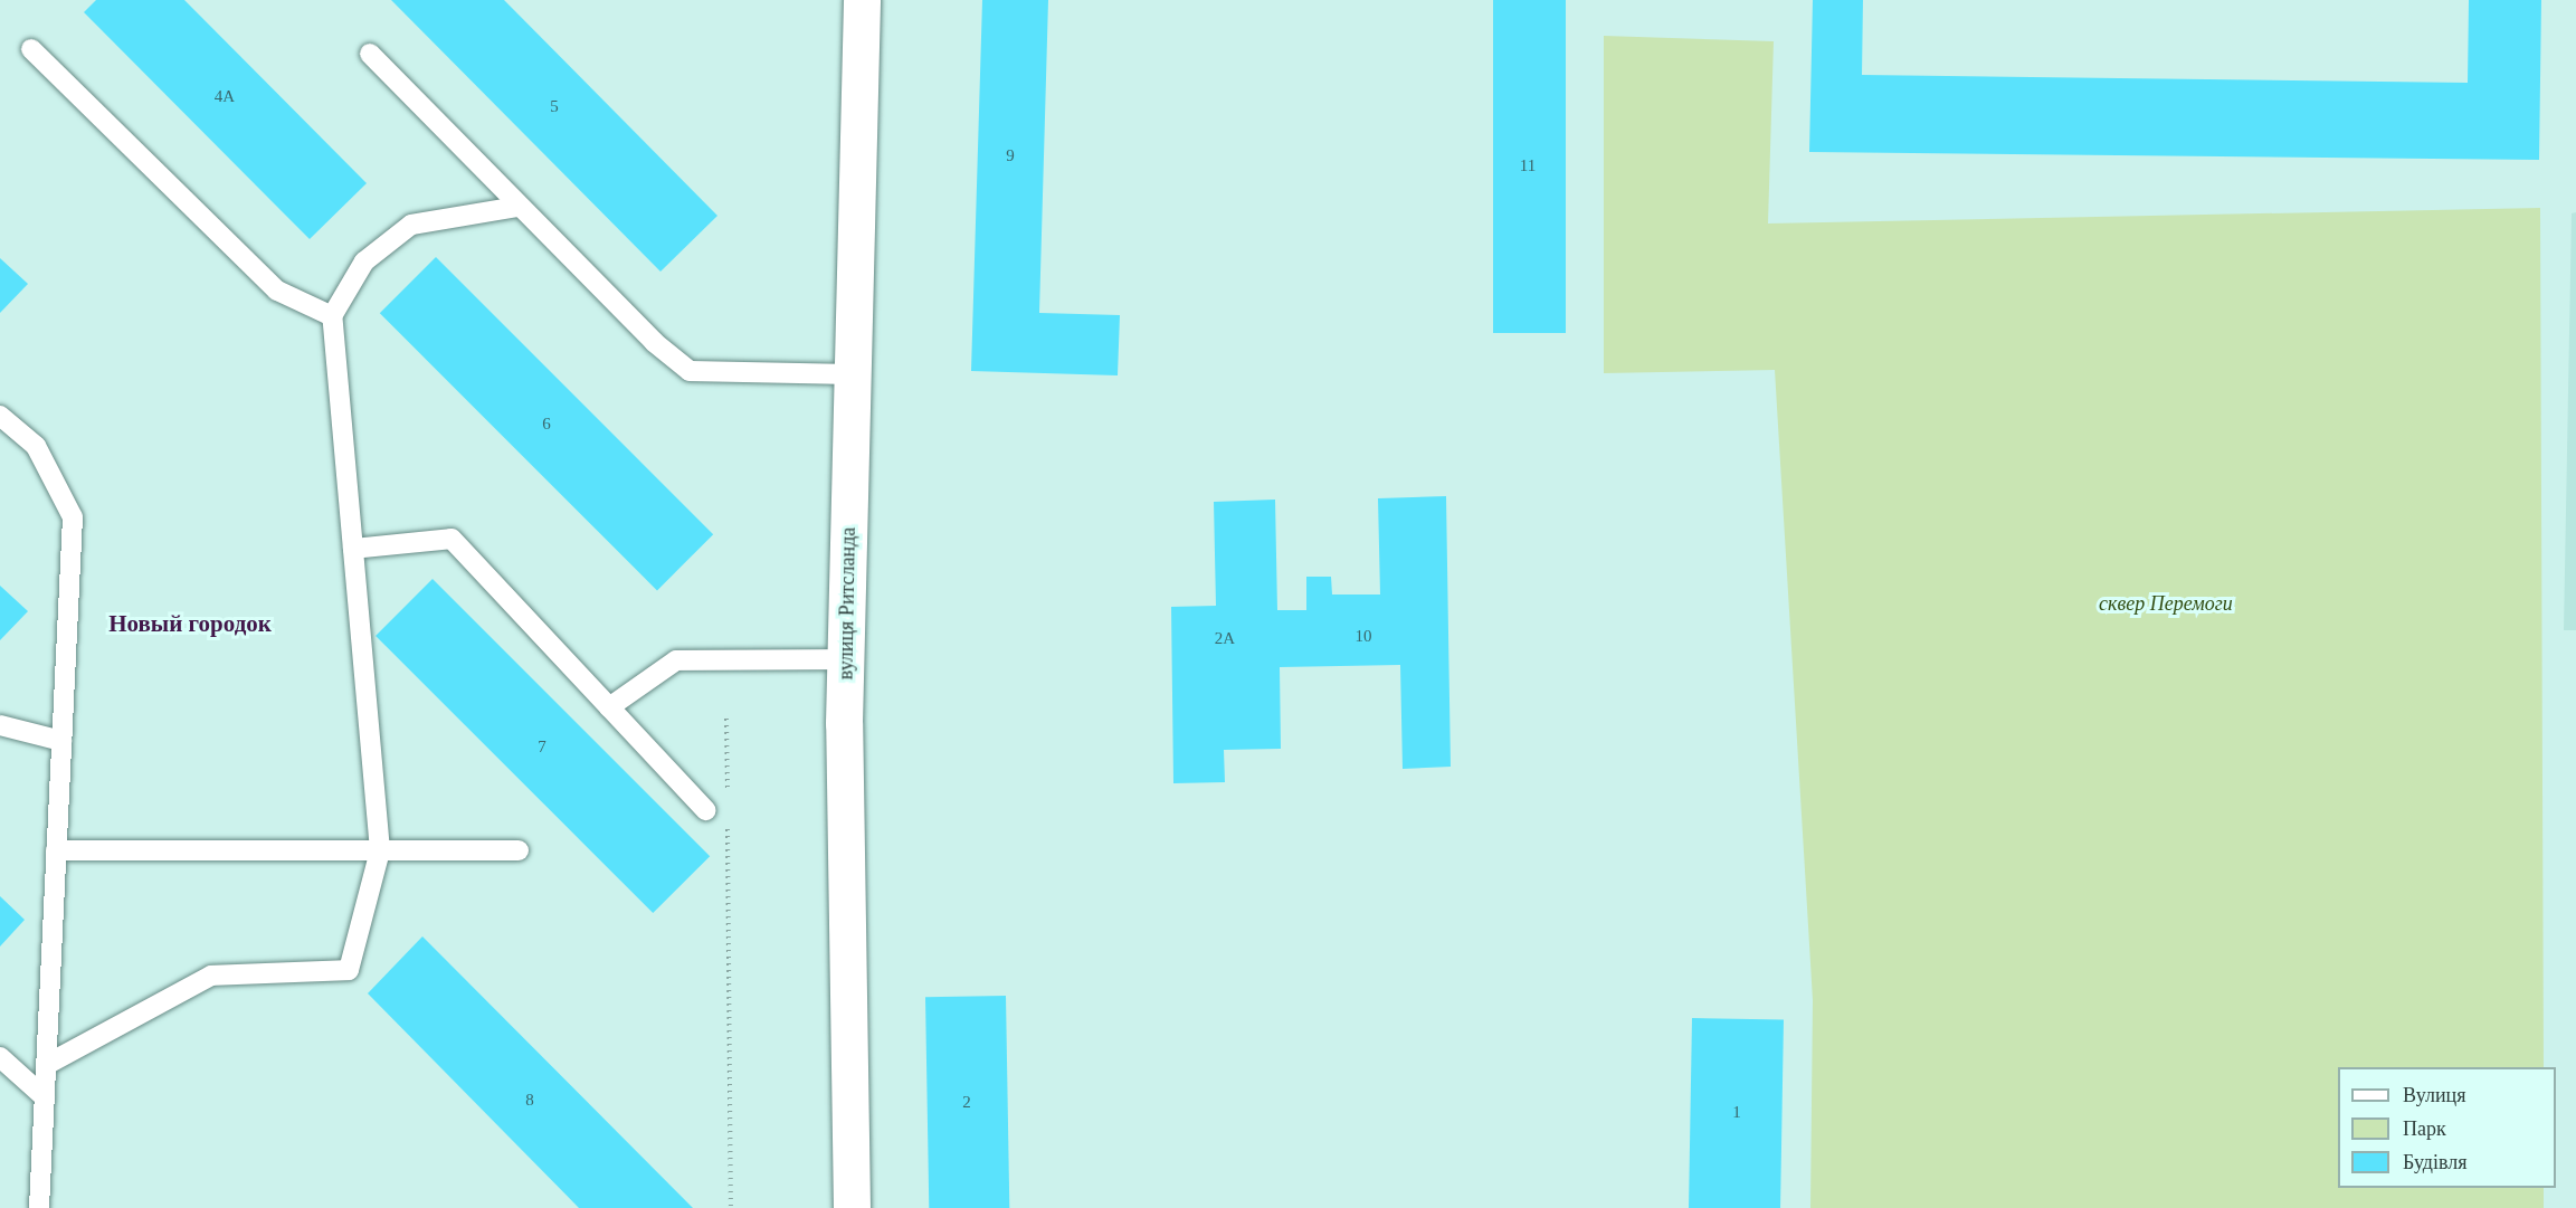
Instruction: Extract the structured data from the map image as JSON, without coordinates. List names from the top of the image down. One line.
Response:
{"streets":{"street":["вулиця Ритсланда"]},"districts":["Новый городок"],"parks":["сквер Перемоги"],"house_numbers":["4А","5","9","11","6","10","2А","7","8","2","1"],"legend":["Вулиця","Парк","Будівля"]}
